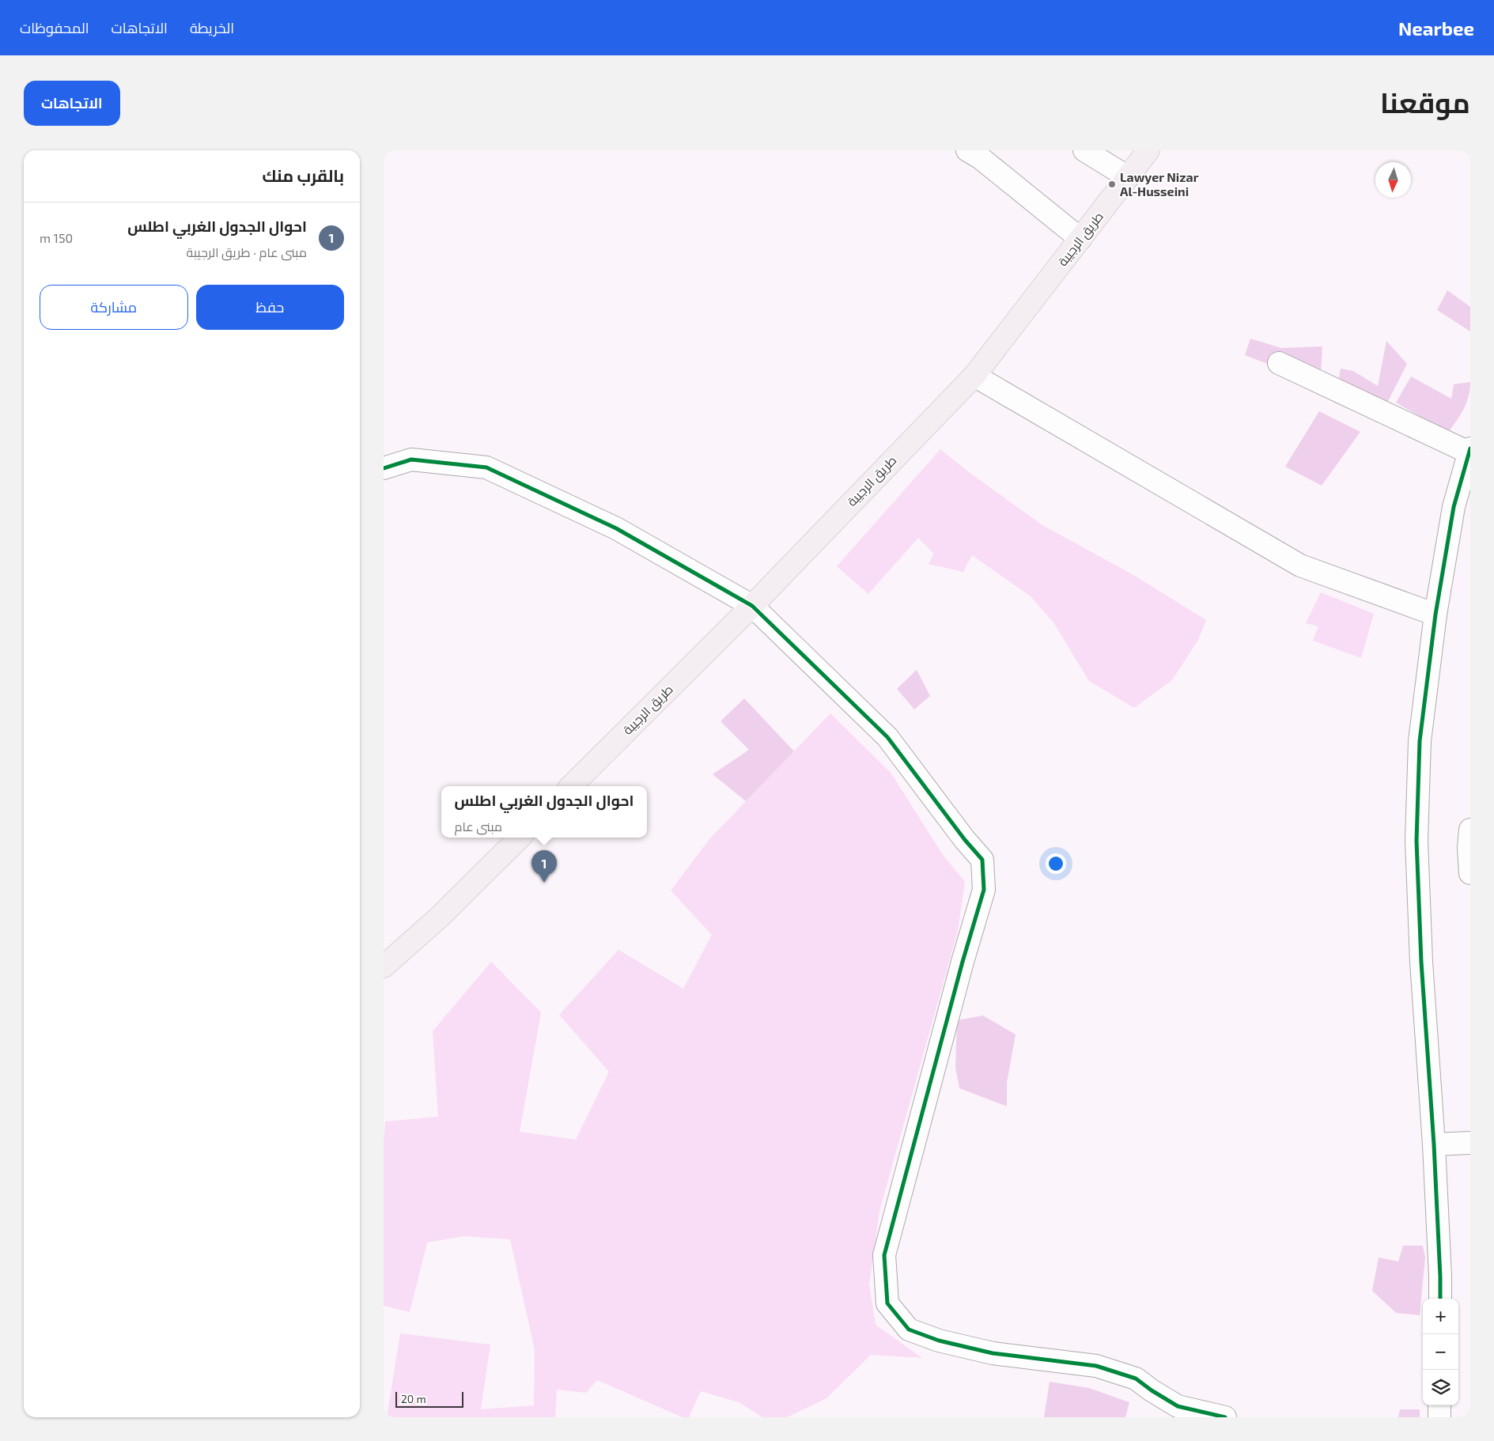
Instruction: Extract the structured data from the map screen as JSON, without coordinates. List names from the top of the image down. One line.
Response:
{"streets":{"main road":["طريق الرجيبة"]},"places":["Lawyer Nizar Al-Husseini"],"scale_bar":"20 m","north":"bottom","page":{"header":"Nearbee","nav":["الخريطة","الاتجاهات","المحفوظات"],"title":"موقعنا","buttons":["الاتجاهات",["حفظ","مشاركة"]],"heading":"بالقرب منك","list":[{"mark":"1","name":"احوال الجدول الغربي اطلس","note":"مبنى عام · طريق الرجيبة","value":"150 m"}],"popup":["احوال الجدول الغربي اطلس","مبنى عام"],"pins":"1","map_buttons":["+","−"],"scale":"20 m"}}
